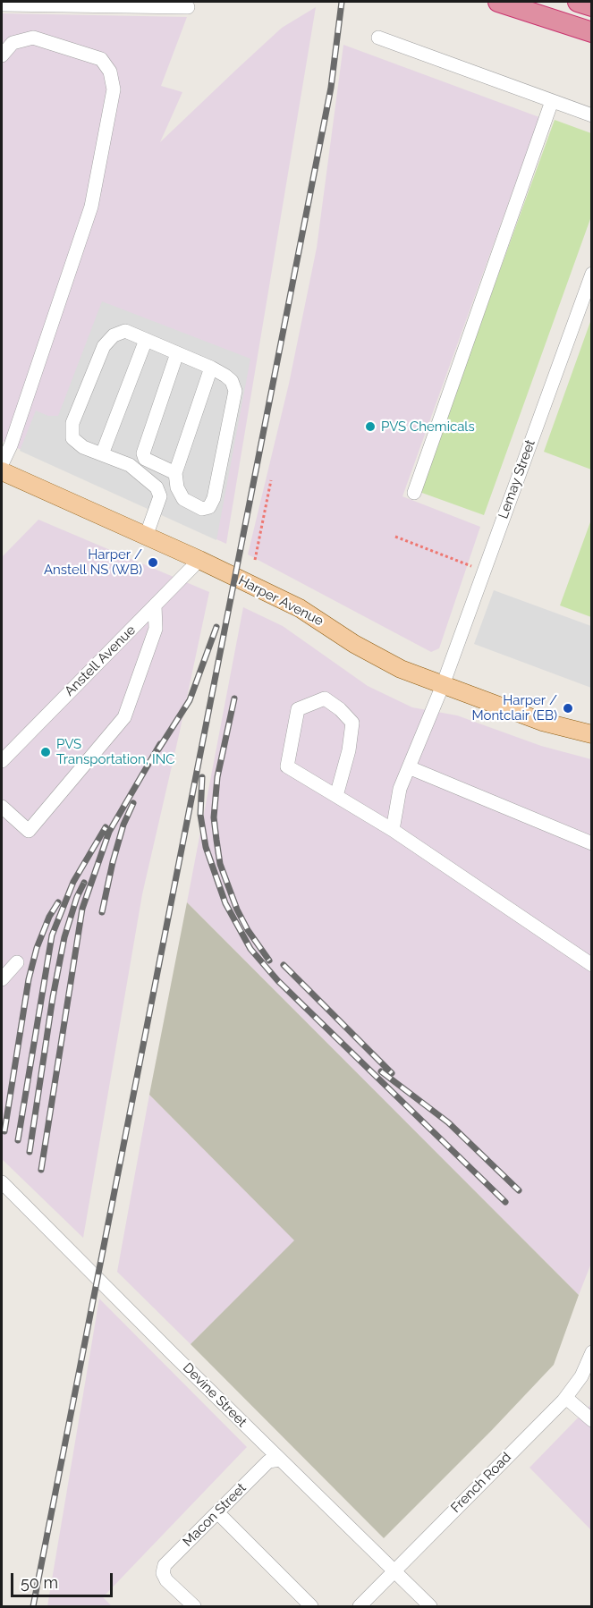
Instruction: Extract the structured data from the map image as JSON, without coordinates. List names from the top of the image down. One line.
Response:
{"streets":{"main road":["Harper Avenue"],"street":["Lemay Street","Anstell Avenue","Devine Street","French Road","Macon Street"]},"crossings":[["Lemay Street","Harper Avenue"],["Harper Avenue","Anstell Avenue"],["Devine Street","French Road"],["Devine Street","Macon Street"]],"places":["PVS Chemicals","Harper / Anstell NS (WB)","Harper / Montclair (EB)","PVS Transportation, INC"],"scale_bar":"50 m"}
